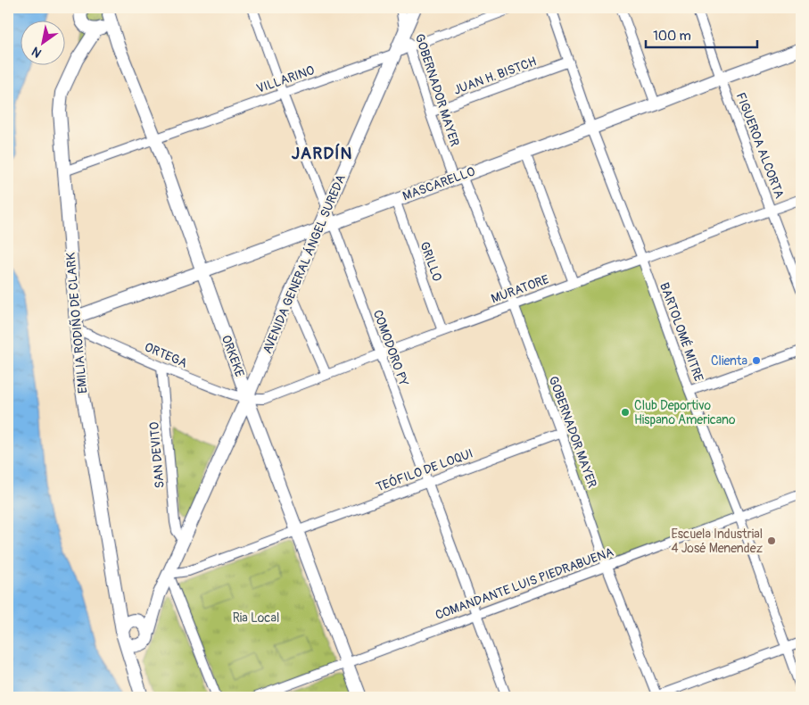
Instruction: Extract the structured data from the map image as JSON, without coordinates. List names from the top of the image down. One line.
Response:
{"streets":{"main road":["MASCARELLO","AVENIDA GENERAL ÁNGEL SUREDA","EMILIA RODIÑO DE CLARK","ORKEKE"],"street":["JUAN H. BISTCH","VILLARINO","GOBERNADOR MAYER","FIGUEROA ALCORTA","GRILLO","MURATORE","BARTOLOMÉ MITRE","COMODORO PY","ORTEGA","SAN DEVITO","TEÓFILO DE LOQUI","COMANDANTE LUIS PIEDRABUENA"]},"crossings":[["JUAN H. BISTCH","GOBERNADOR MAYER"],["JUAN H. BISTCH","BARTOLOMÉ MITRE"],["VILLARINO","GOBERNADOR MAYER"],["VILLARINO","AVENIDA GENERAL ÁNGEL SUREDA"],["VILLARINO","EMILIA RODIÑO DE CLARK"],["VILLARINO","COMODORO PY"],["VILLARINO","ORKEKE"],["GOBERNADOR MAYER","MASCARELLO"],["GOBERNADOR MAYER","AVENIDA GENERAL ÁNGEL SUREDA"],["GOBERNADOR MAYER","MURATORE"],["GOBERNADOR MAYER","TEÓFILO DE LOQUI"],["GOBERNADOR MAYER","COMANDANTE LUIS PIEDRABUENA"],["FIGUEROA ALCORTA","MASCARELLO"],["FIGUEROA ALCORTA","MURATORE"],["MASCARELLO","GRILLO"],["MASCARELLO","AVENIDA GENERAL ÁNGEL SUREDA"],["MASCARELLO","EMILIA RODIÑO DE CLARK"],["MASCARELLO","BARTOLOMÉ MITRE"],["MASCARELLO","COMODORO PY"],["MASCARELLO","ORKEKE"],["GRILLO","MURATORE"],["AVENIDA GENERAL ÁNGEL SUREDA","MURATORE"],["AVENIDA GENERAL ÁNGEL SUREDA","COMODORO PY"],["AVENIDA GENERAL ÁNGEL SUREDA","ORTEGA"],["AVENIDA GENERAL ÁNGEL SUREDA","ORKEKE"],["AVENIDA GENERAL ÁNGEL SUREDA","SAN DEVITO"],["AVENIDA GENERAL ÁNGEL SUREDA","TEÓFILO DE LOQUI"],["MURATORE","BARTOLOMÉ MITRE"],["MURATORE","COMODORO PY"],["MURATORE","ORTEGA"],["MURATORE","ORKEKE"],["EMILIA RODIÑO DE CLARK","ORTEGA"],["BARTOLOMÉ MITRE","COMANDANTE LUIS PIEDRABUENA"],["COMODORO PY","TEÓFILO DE LOQUI"],["COMODORO PY","COMANDANTE LUIS PIEDRABUENA"],["ORTEGA","ORKEKE"],["ORTEGA","SAN DEVITO"],["ORKEKE","TEÓFILO DE LOQUI"],["ORKEKE","COMANDANTE LUIS PIEDRABUENA"]],"districts":["JARDÍN"],"parks":["Ria Local"],"places":["Clienta","Club Deportivo Hispano Americano","Escuela Industrial 4 José Menendez"],"scale_bar":"100 m","north":"bottom left"}
